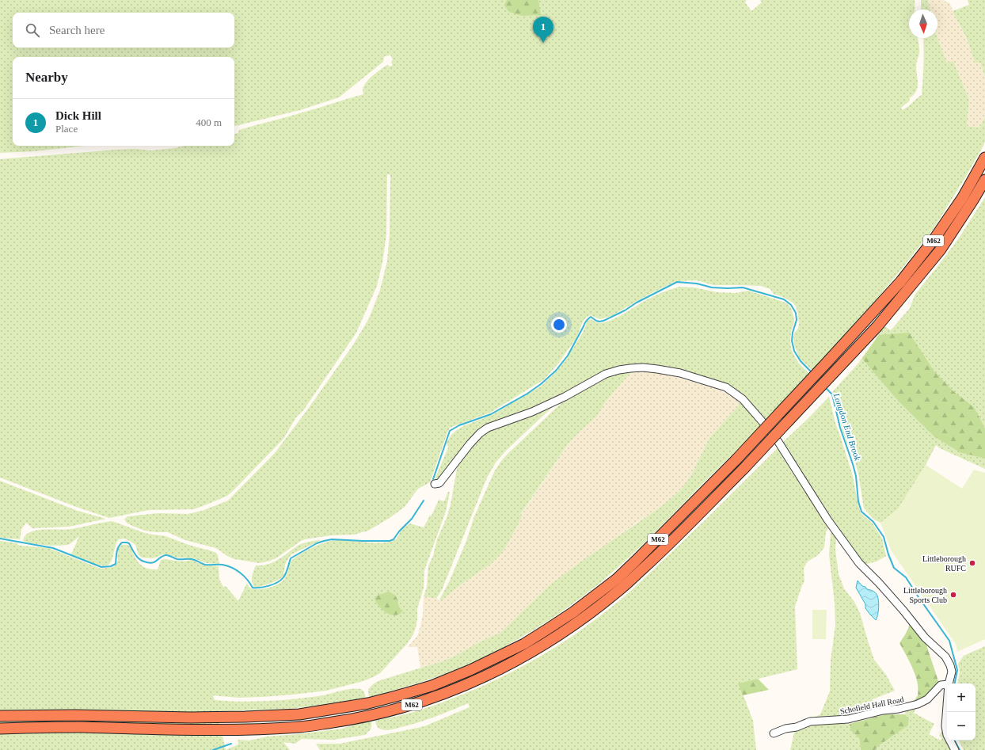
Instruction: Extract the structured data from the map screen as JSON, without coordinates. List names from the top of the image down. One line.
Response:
{"streets":{"highway":["M62"],"street":["Schofield Hall Road"]},"water":["Longdon End Brook"],"places":["Littleborough RUFC","Littleborough Sports Club"],"north":"bottom","page":{"search":"Search here","pins":"1","heading":"Nearby","list":[{"mark":"1","name":"Dick Hill","note":"Place","value":"400 m"}],"map_buttons":["+","−"]}}
